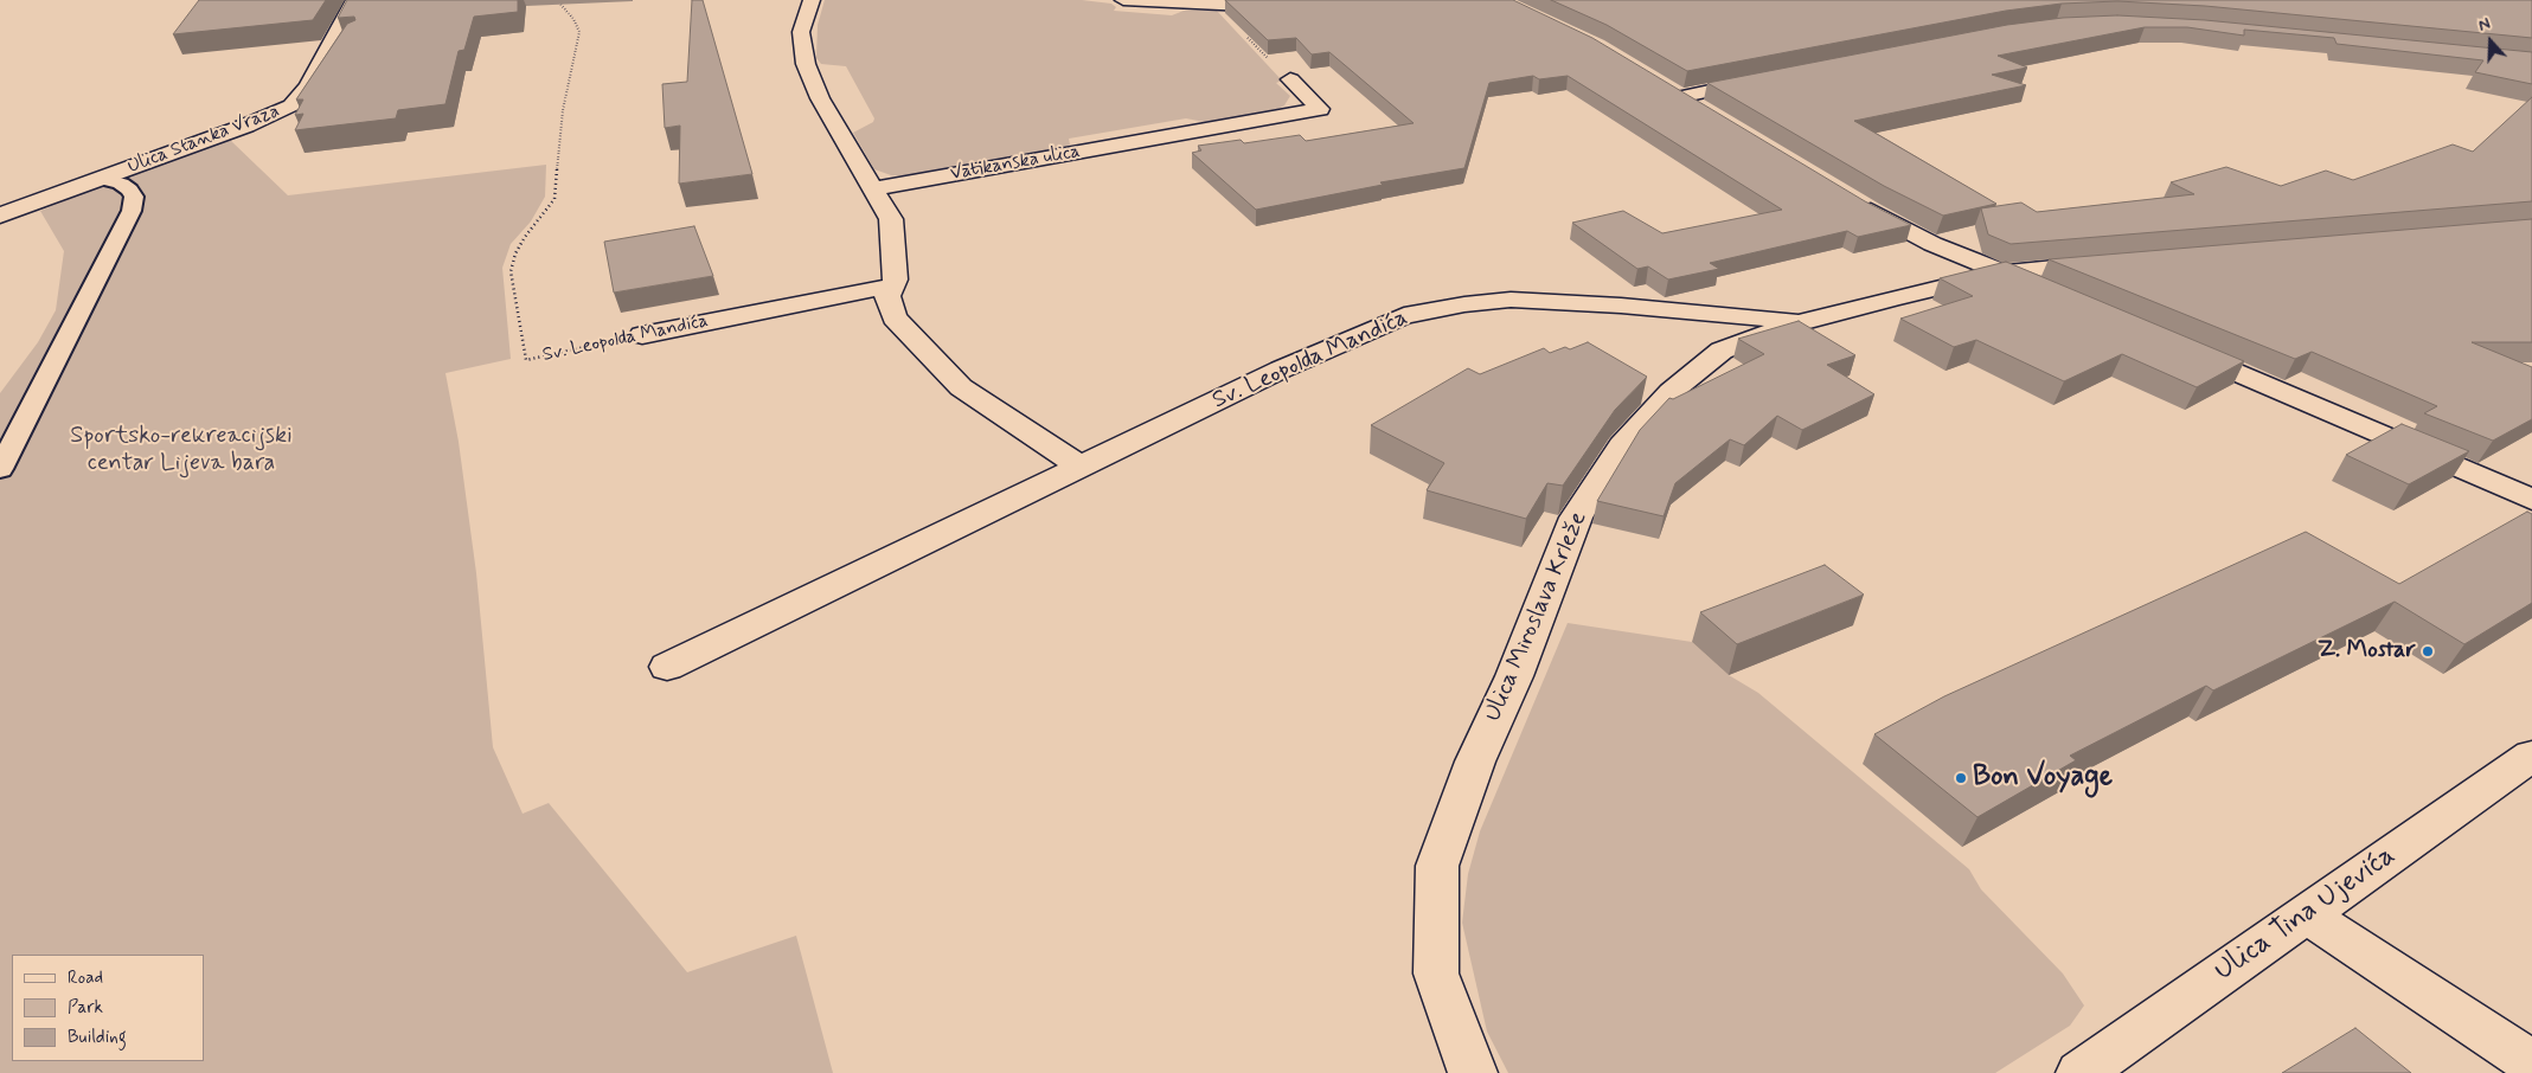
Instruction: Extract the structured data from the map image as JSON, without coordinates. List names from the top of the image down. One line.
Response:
{"streets":{"street":["Ulica Stanka Vraza","Vatikanska ulica","Sv. Leopolda Mandića","Ulica Miroslava Krleže","Ulica Tina Ujevića"]},"crossings":[["Sv. Leopolda Mandića","Ulica Miroslava Krleže"]],"parks":["Sportsko-rekreacijski centar Lijeva bara"],"places":["Z. Mostar","Bon Voyage"],"legend":["Road","Park","Building"],"north":"top"}
